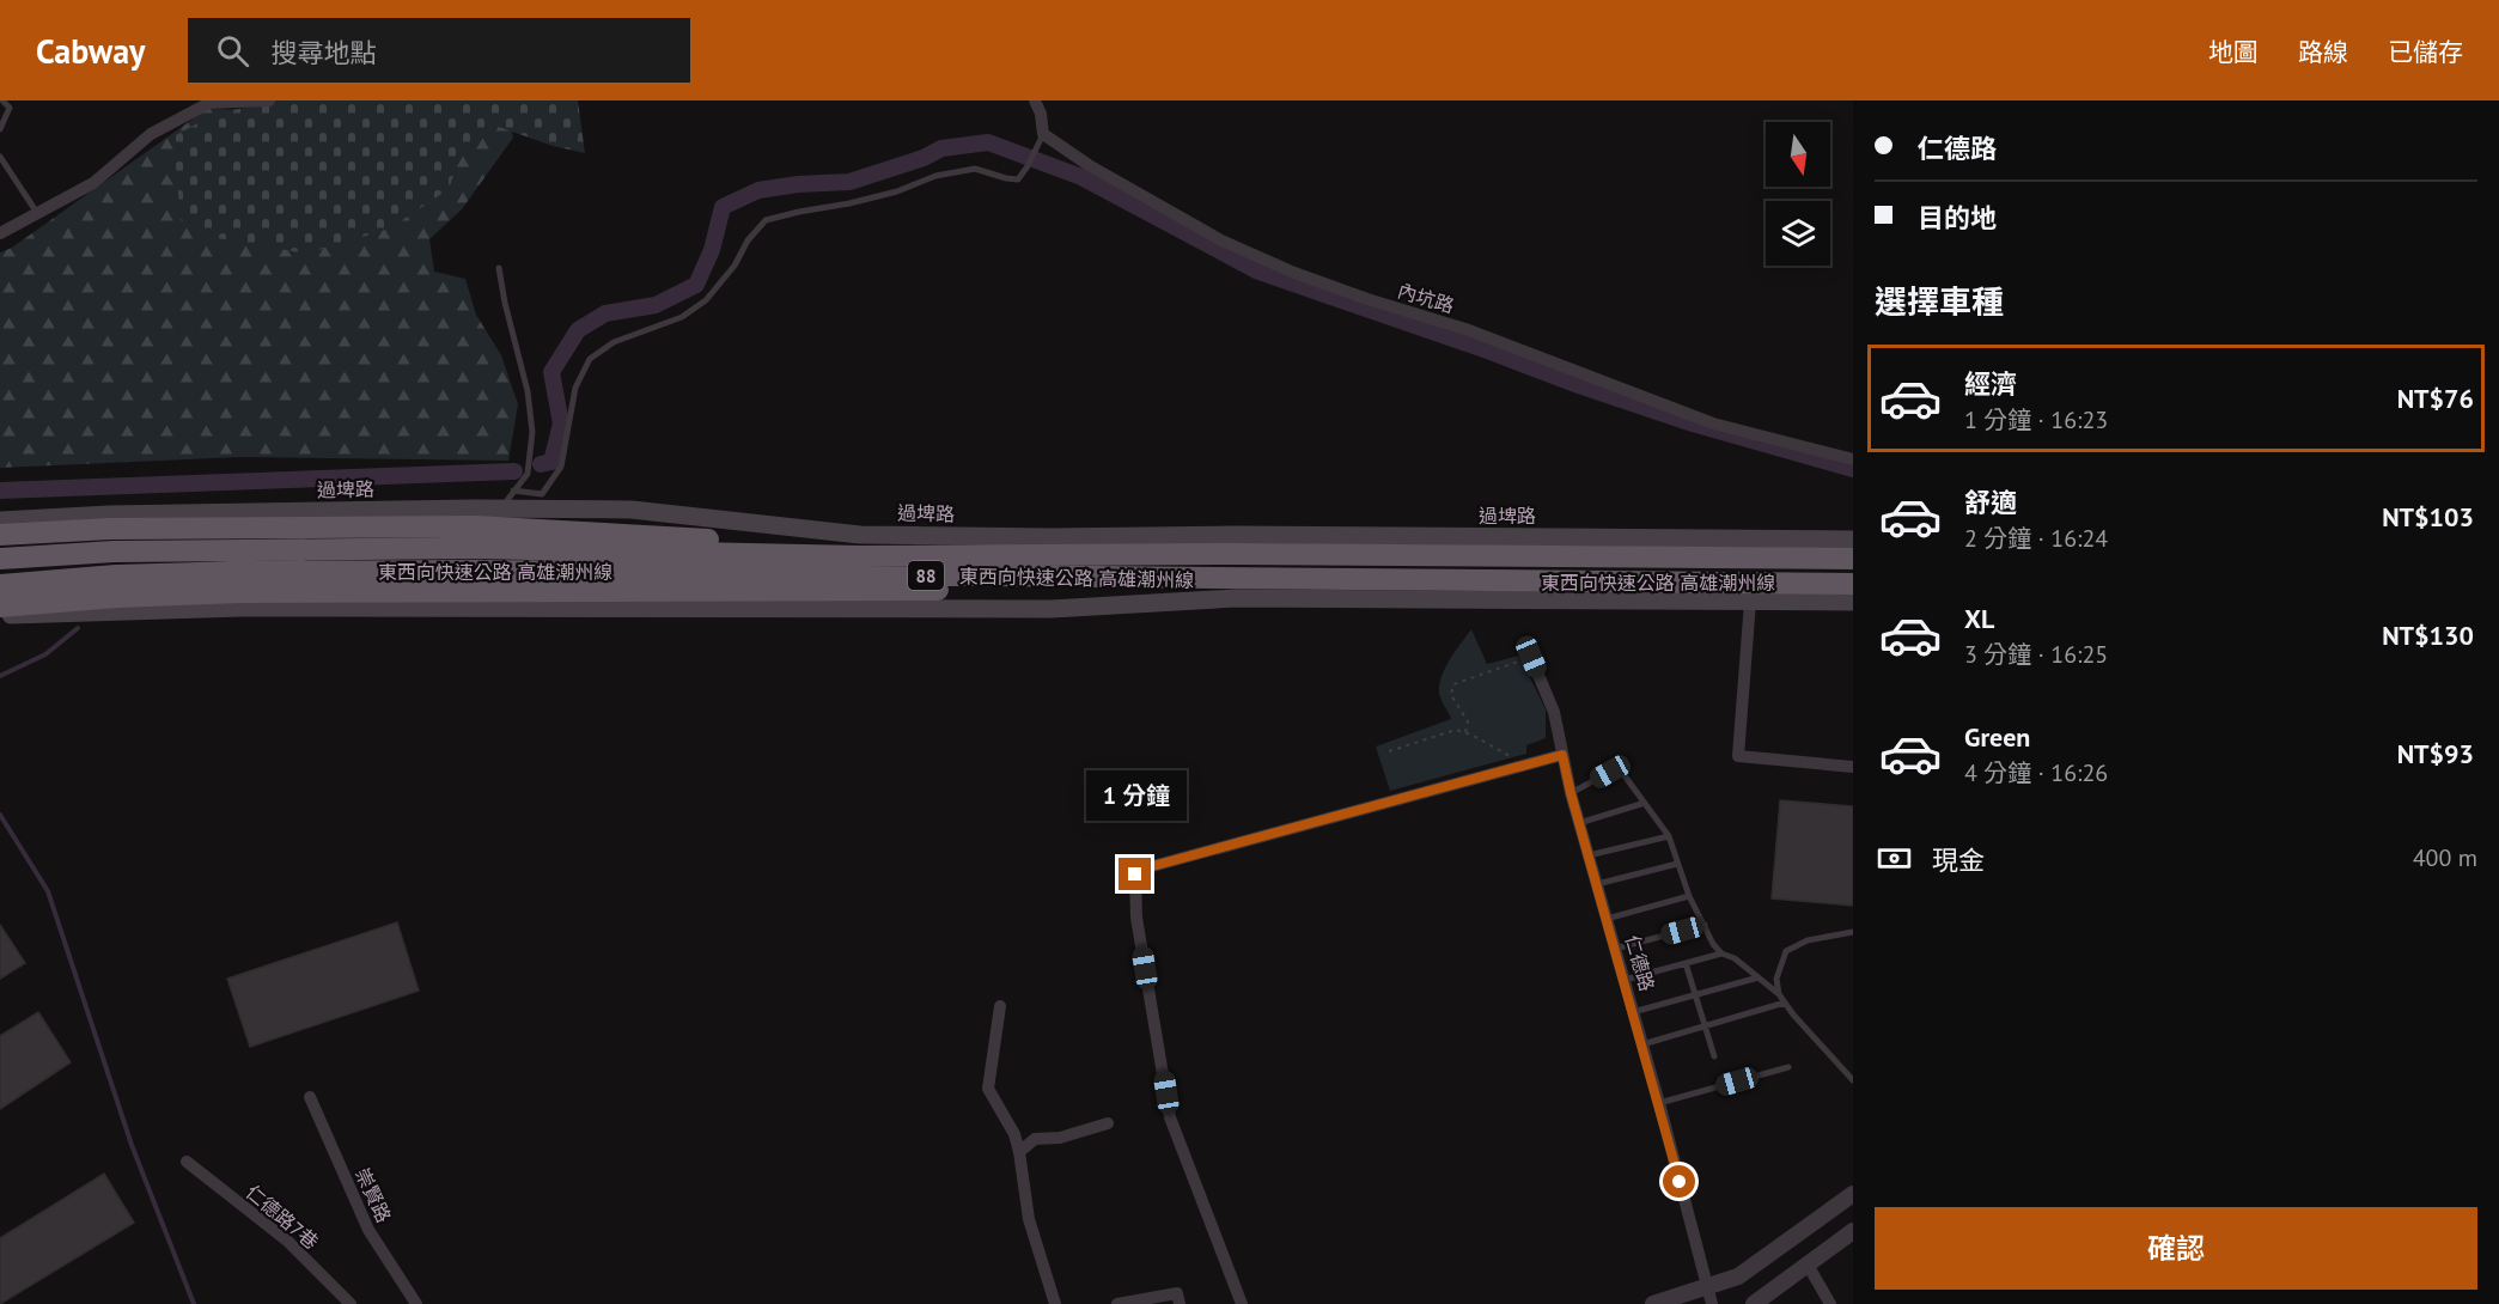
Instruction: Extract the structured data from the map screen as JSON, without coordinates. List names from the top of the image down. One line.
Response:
{"streets":{"highway":["東西向快速公路 高雄潮州線","88"],"main road":["過埤路"],"street":["內坑路","仁德路","崇賢路","仁德路7巷"]},"north":"bottom","page":{"header":"Cabway","search":"搜尋地點","nav":["地圖","路線","已儲存"],"banner":["仁德路","目的地"],"heading":"選擇車種","list":[{"name":"經濟","note":"1 分鐘 · 16:23","value":"NT$76"},{"name":"舒適","note":"2 分鐘 · 16:24","value":"NT$103"},{"name":"XL","note":"3 分鐘 · 16:25","value":"NT$130"},{"name":"Green","note":"4 分鐘 · 16:26","value":"NT$93"}],"bubble":"1 分鐘","pay":["現金","400 m"],"buttons":"確認"}}
